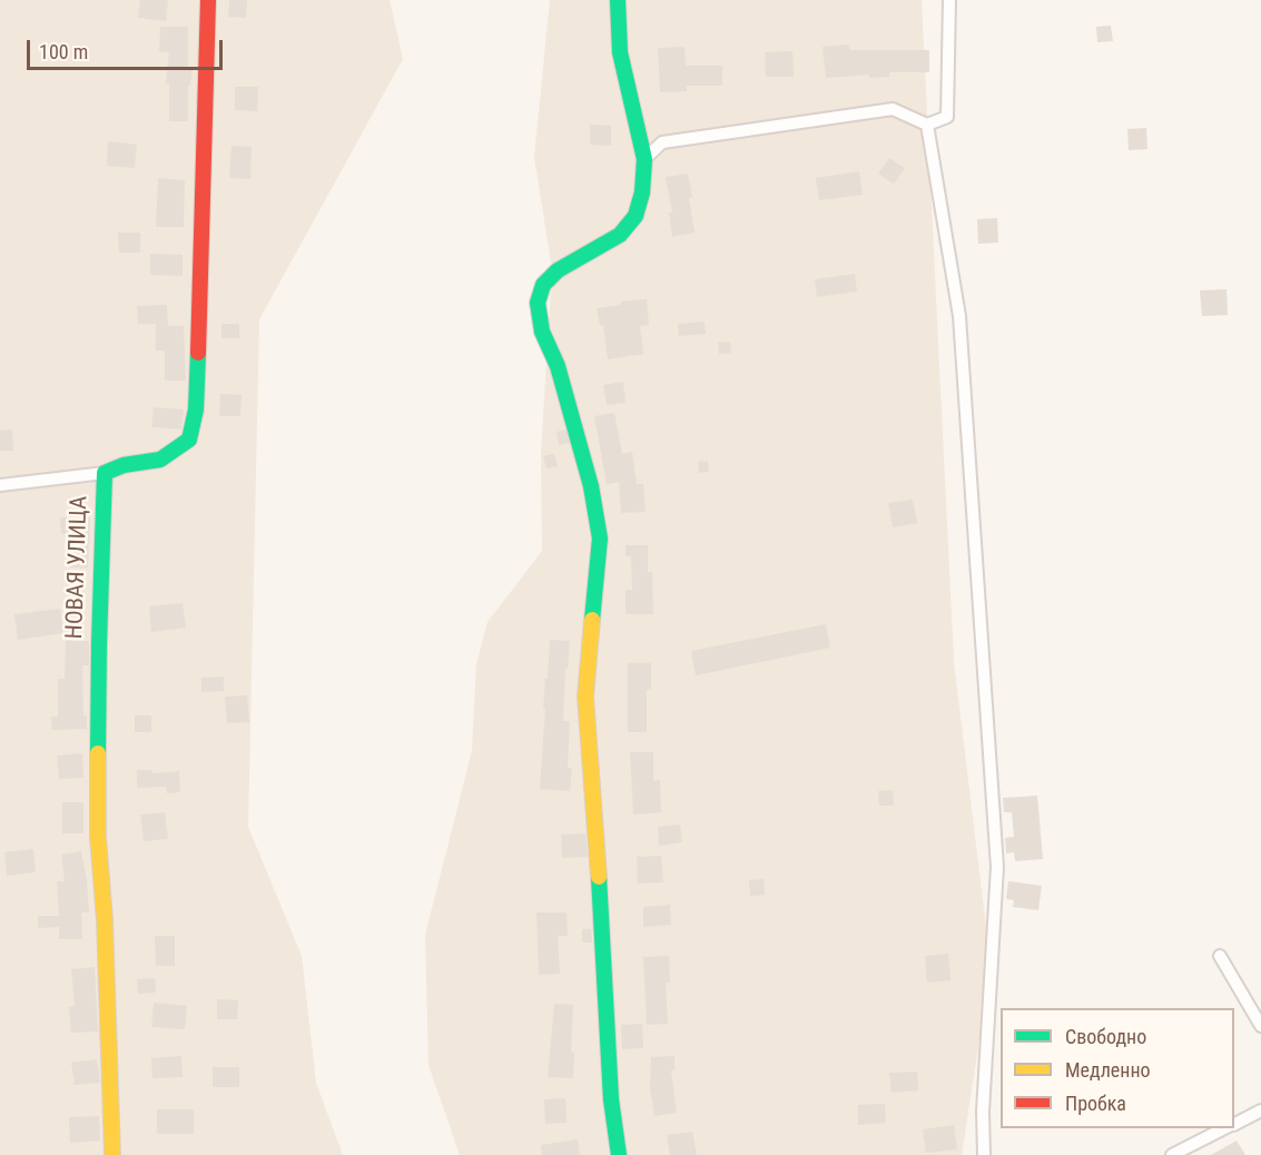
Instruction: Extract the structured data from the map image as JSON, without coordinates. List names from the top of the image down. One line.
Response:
{"streets":{"street":["НОВАЯ УЛИЦА"]},"legend":["Свободно","Медленно","Пробка"],"scale_bar":"100 m"}
